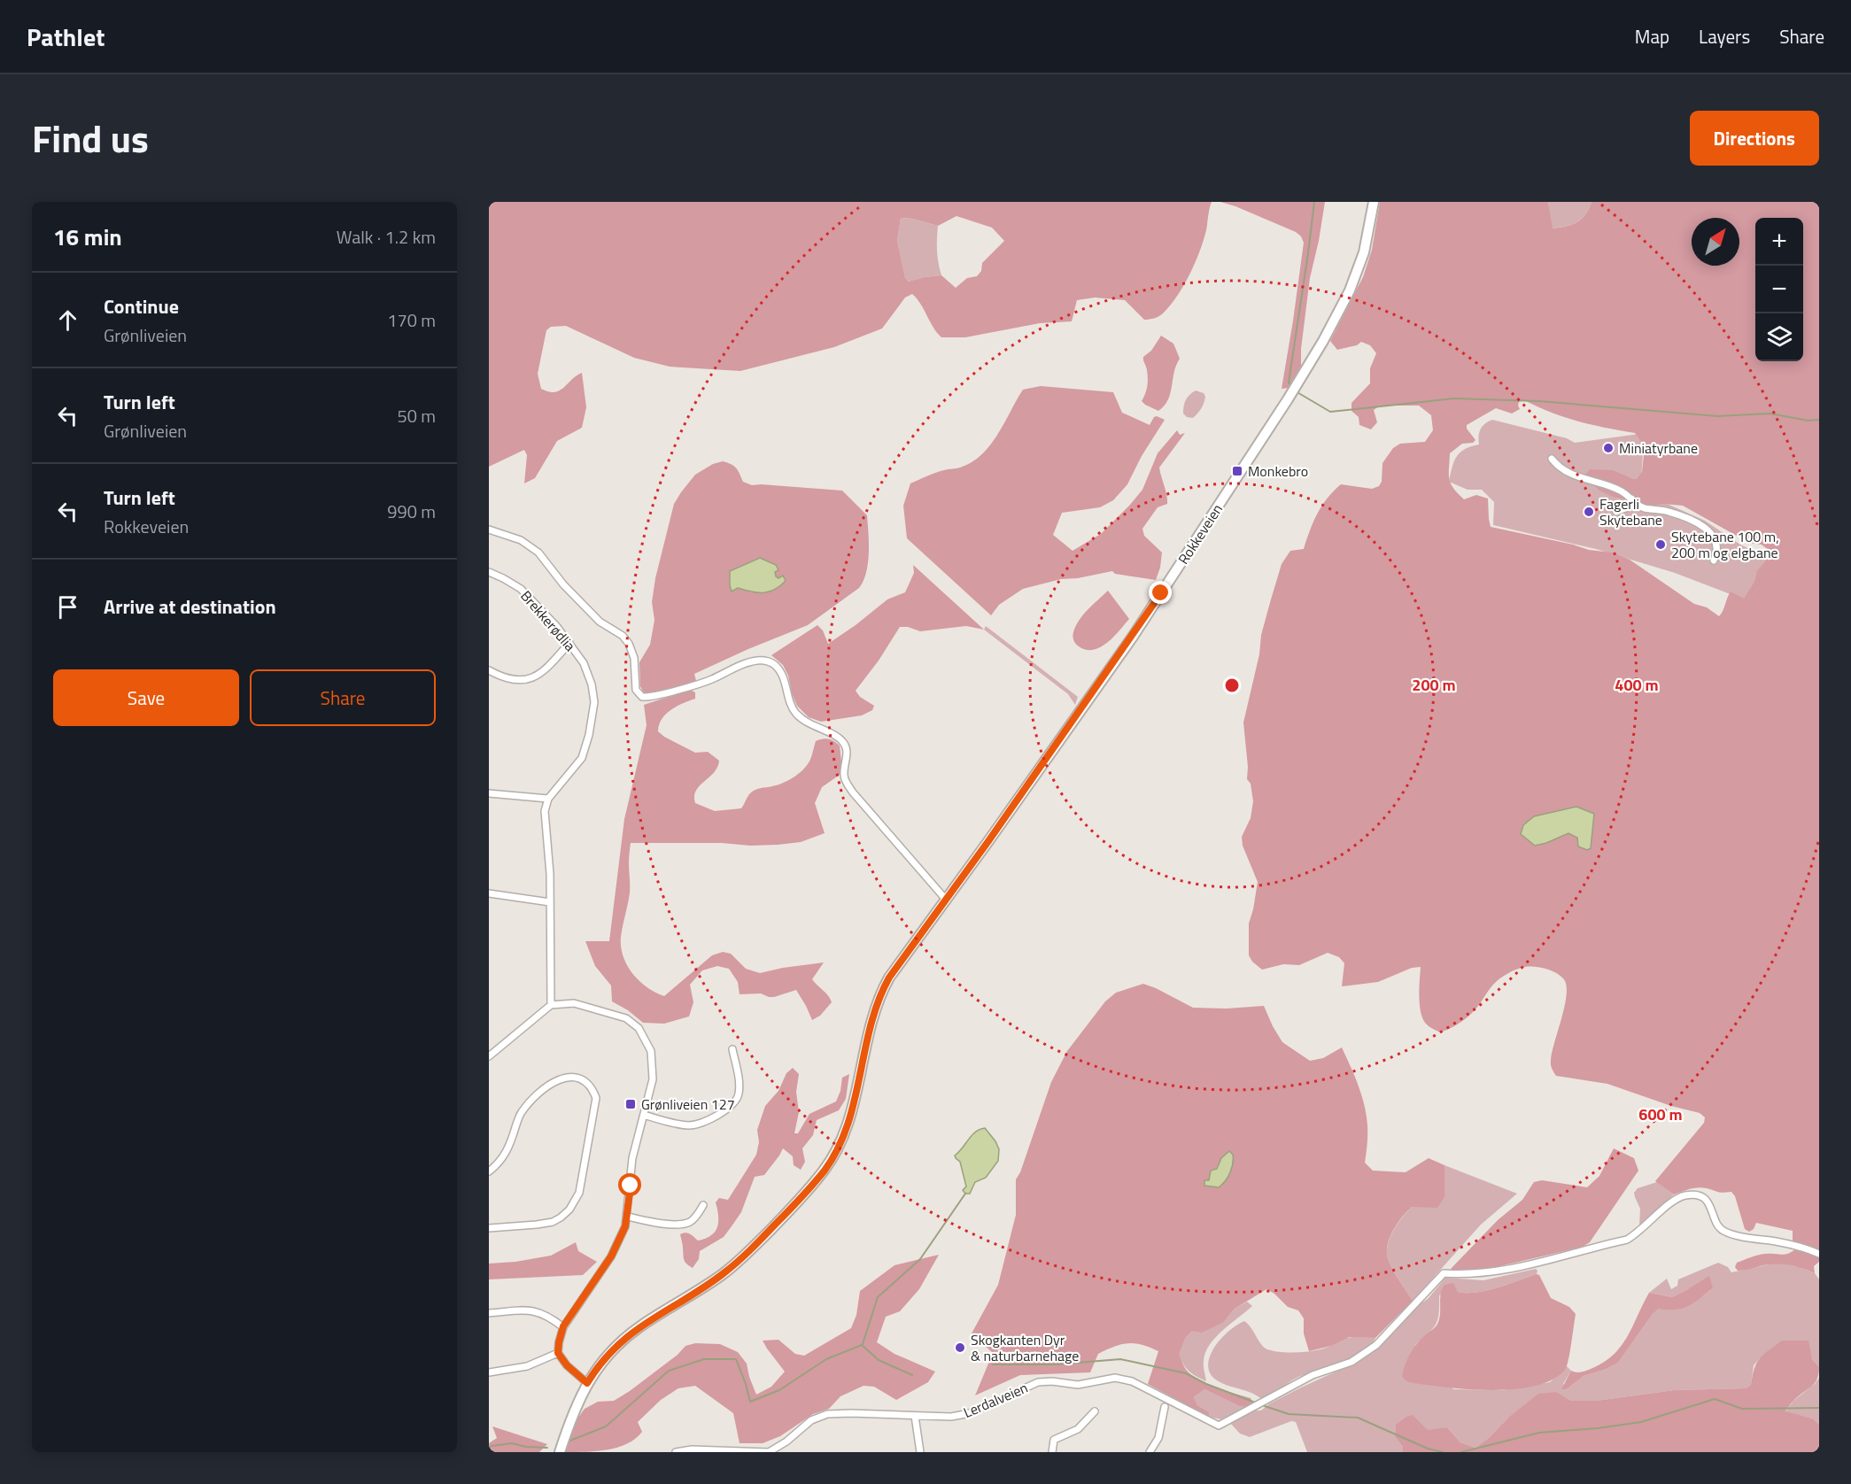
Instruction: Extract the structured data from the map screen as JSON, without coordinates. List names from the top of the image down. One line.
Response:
{"streets":{"main road":["Rokkeveien"],"street":["Brekkerødlia","Lerdalveien"]},"places":{"other":["Miniatyrbane","Fagerli Skytebane","Skytebane 100 m, 200 m og elgbane","Skogkanten Dyr & naturbarnehage"],"transit":["Monkebro","Grønliveien 127"]},"north":"top right","page":{"header":"Pathlet","nav":["Map","Layers","Share"],"title":"Find us","buttons":["Directions",["Save","Share"]],"heading":["16 min","Walk · 1.2 km"],"map_buttons":["+","−"],"list":[["Continue","Grønliveien","170 m"],["Turn left","Grønliveien","50 m"],["Turn left","Rokkeveien","990 m"],"Arrive at destination"]},"rings":["200 m","400 m","600 m"]}
